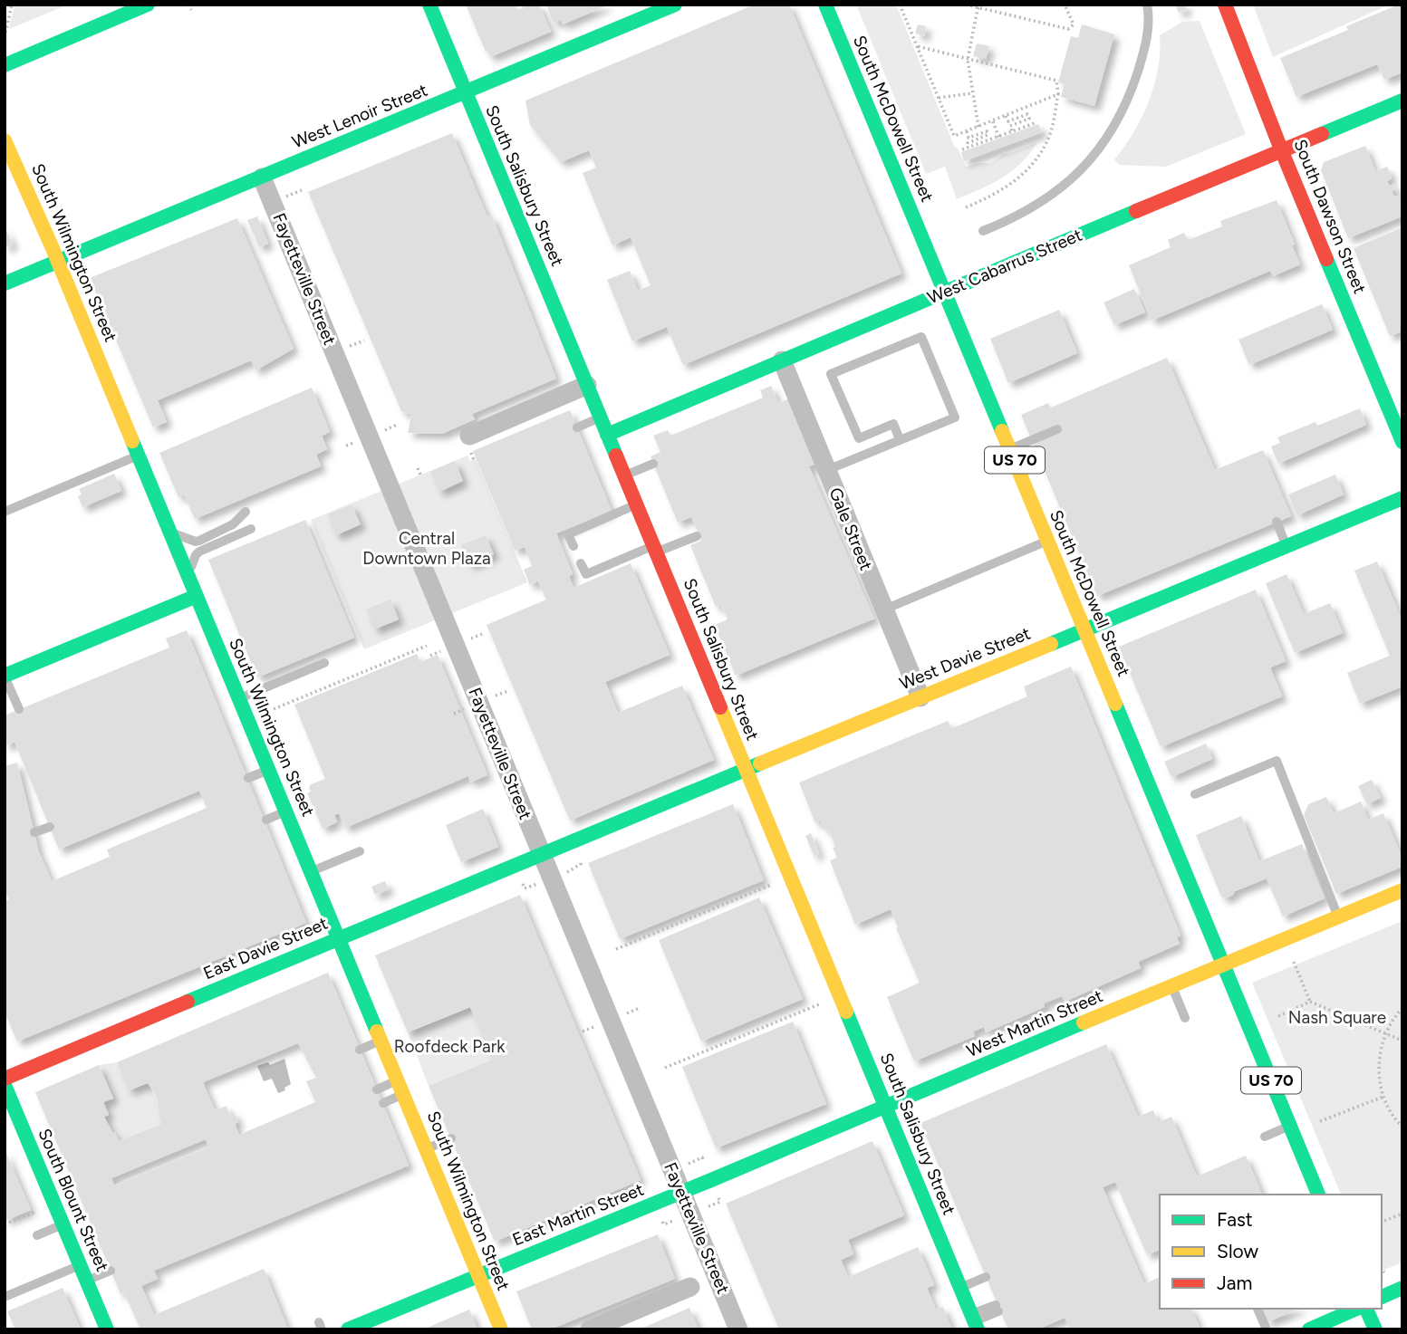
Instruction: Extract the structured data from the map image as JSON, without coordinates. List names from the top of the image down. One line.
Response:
{"streets":{"main road":["West Lenoir Street","South McDowell Street","South Salisbury Street","South Dawson Street","South Wilmington Street","West Cabarrus Street","US 70","West Davie Street","East Davie Street","West Martin Street","South Blount Street","East Martin Street"],"street":["Fayetteville Street","Gale Street"]},"crossings":[["West Lenoir Street","South Salisbury Street"],["West Lenoir Street","South Wilmington Street"],["West Lenoir Street","Fayetteville Street"],["South McDowell Street","West Cabarrus Street"],["South McDowell Street","West Davie Street"],["South McDowell Street","West Martin Street"],["South Salisbury Street","West Cabarrus Street"],["South Salisbury Street","West Davie Street"],["South Salisbury Street","West Martin Street"],["South Dawson Street","West Cabarrus Street"],["South Wilmington Street","East Davie Street"],["South Wilmington Street","East Martin Street"],["West Cabarrus Street","Gale Street"],["Fayetteville Street","West Davie Street"],["Fayetteville Street","East Davie Street"],["Fayetteville Street","West Martin Street"],["Fayetteville Street","East Martin Street"],["Gale Street","West Davie Street"],["West Davie Street","East Davie Street"],["West Martin Street","East Martin Street"]],"parks":["Central Downtown Plaza","Nash Square","Roofdeck Park"],"legend":["Fast","Slow","Jam"]}
